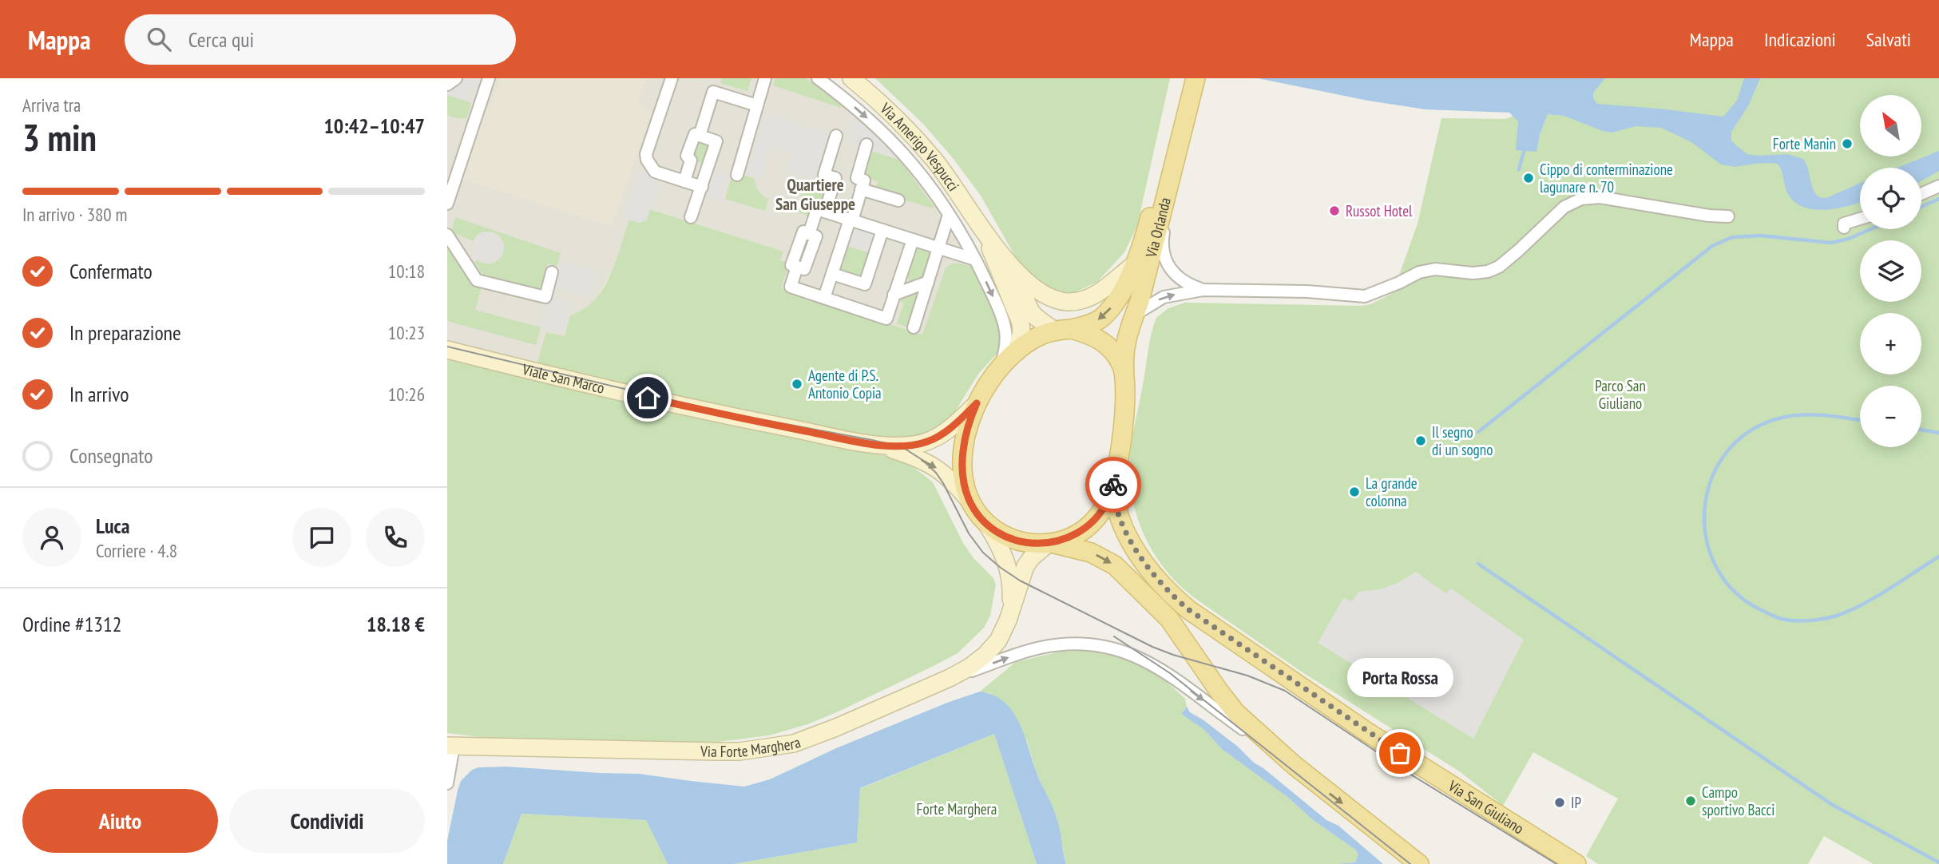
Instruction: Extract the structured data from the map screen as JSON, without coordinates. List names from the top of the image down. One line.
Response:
{"streets":{"main road":["Via Orlanda","Via San Giuliano"],"street":["Via Amerigo Vespucci","Viale San Marco","Via Forte Marghera"]},"crossings":[["Via Amerigo Vespucci","Via Orlanda"],["Via Amerigo Vespucci","Viale San Marco"],["Via Amerigo Vespucci","Via Forte Marghera"],["Via Amerigo Vespucci","Via San Giuliano"],["Via Orlanda","Viale San Marco"],["Via Orlanda","Via Forte Marghera"],["Via Orlanda","Via San Giuliano"],["Viale San Marco","Via Forte Marghera"],["Viale San Marco","Via San Giuliano"],["Via Forte Marghera","Via San Giuliano"]],"districts":["Quartiere San Giuseppe"],"parks":["Parco San Giuliano","Forte Marghera"],"places":["Forte Manin","Cippo di conterminazione lagunare n. 70","Russot Hotel","Agente di P.S. Antonio Copia","Il segno di un sogno","La grande colonna","Porta Rossa","Campo sportivo Bacci","IP"],"north":"top left","page":{"header":"Mappa","search":"Cerca qui","nav":["Mappa","Indicazioni","Salvati"],"heading":["3 min","Arriva tra","10:42–10:47"],"panel":["Luca","Corriere · 4.8","Ordine #1312","18.18 €"],"map_buttons":["+","−"],"bar":"In arrivo · 380 m","list":[["Confermato","10:18"],["In preparazione","10:23"],["In arrivo","10:26"],"Consegnato"],"bubble":"Porta Rossa","buttons":["Aiuto","Condividi"]}}
